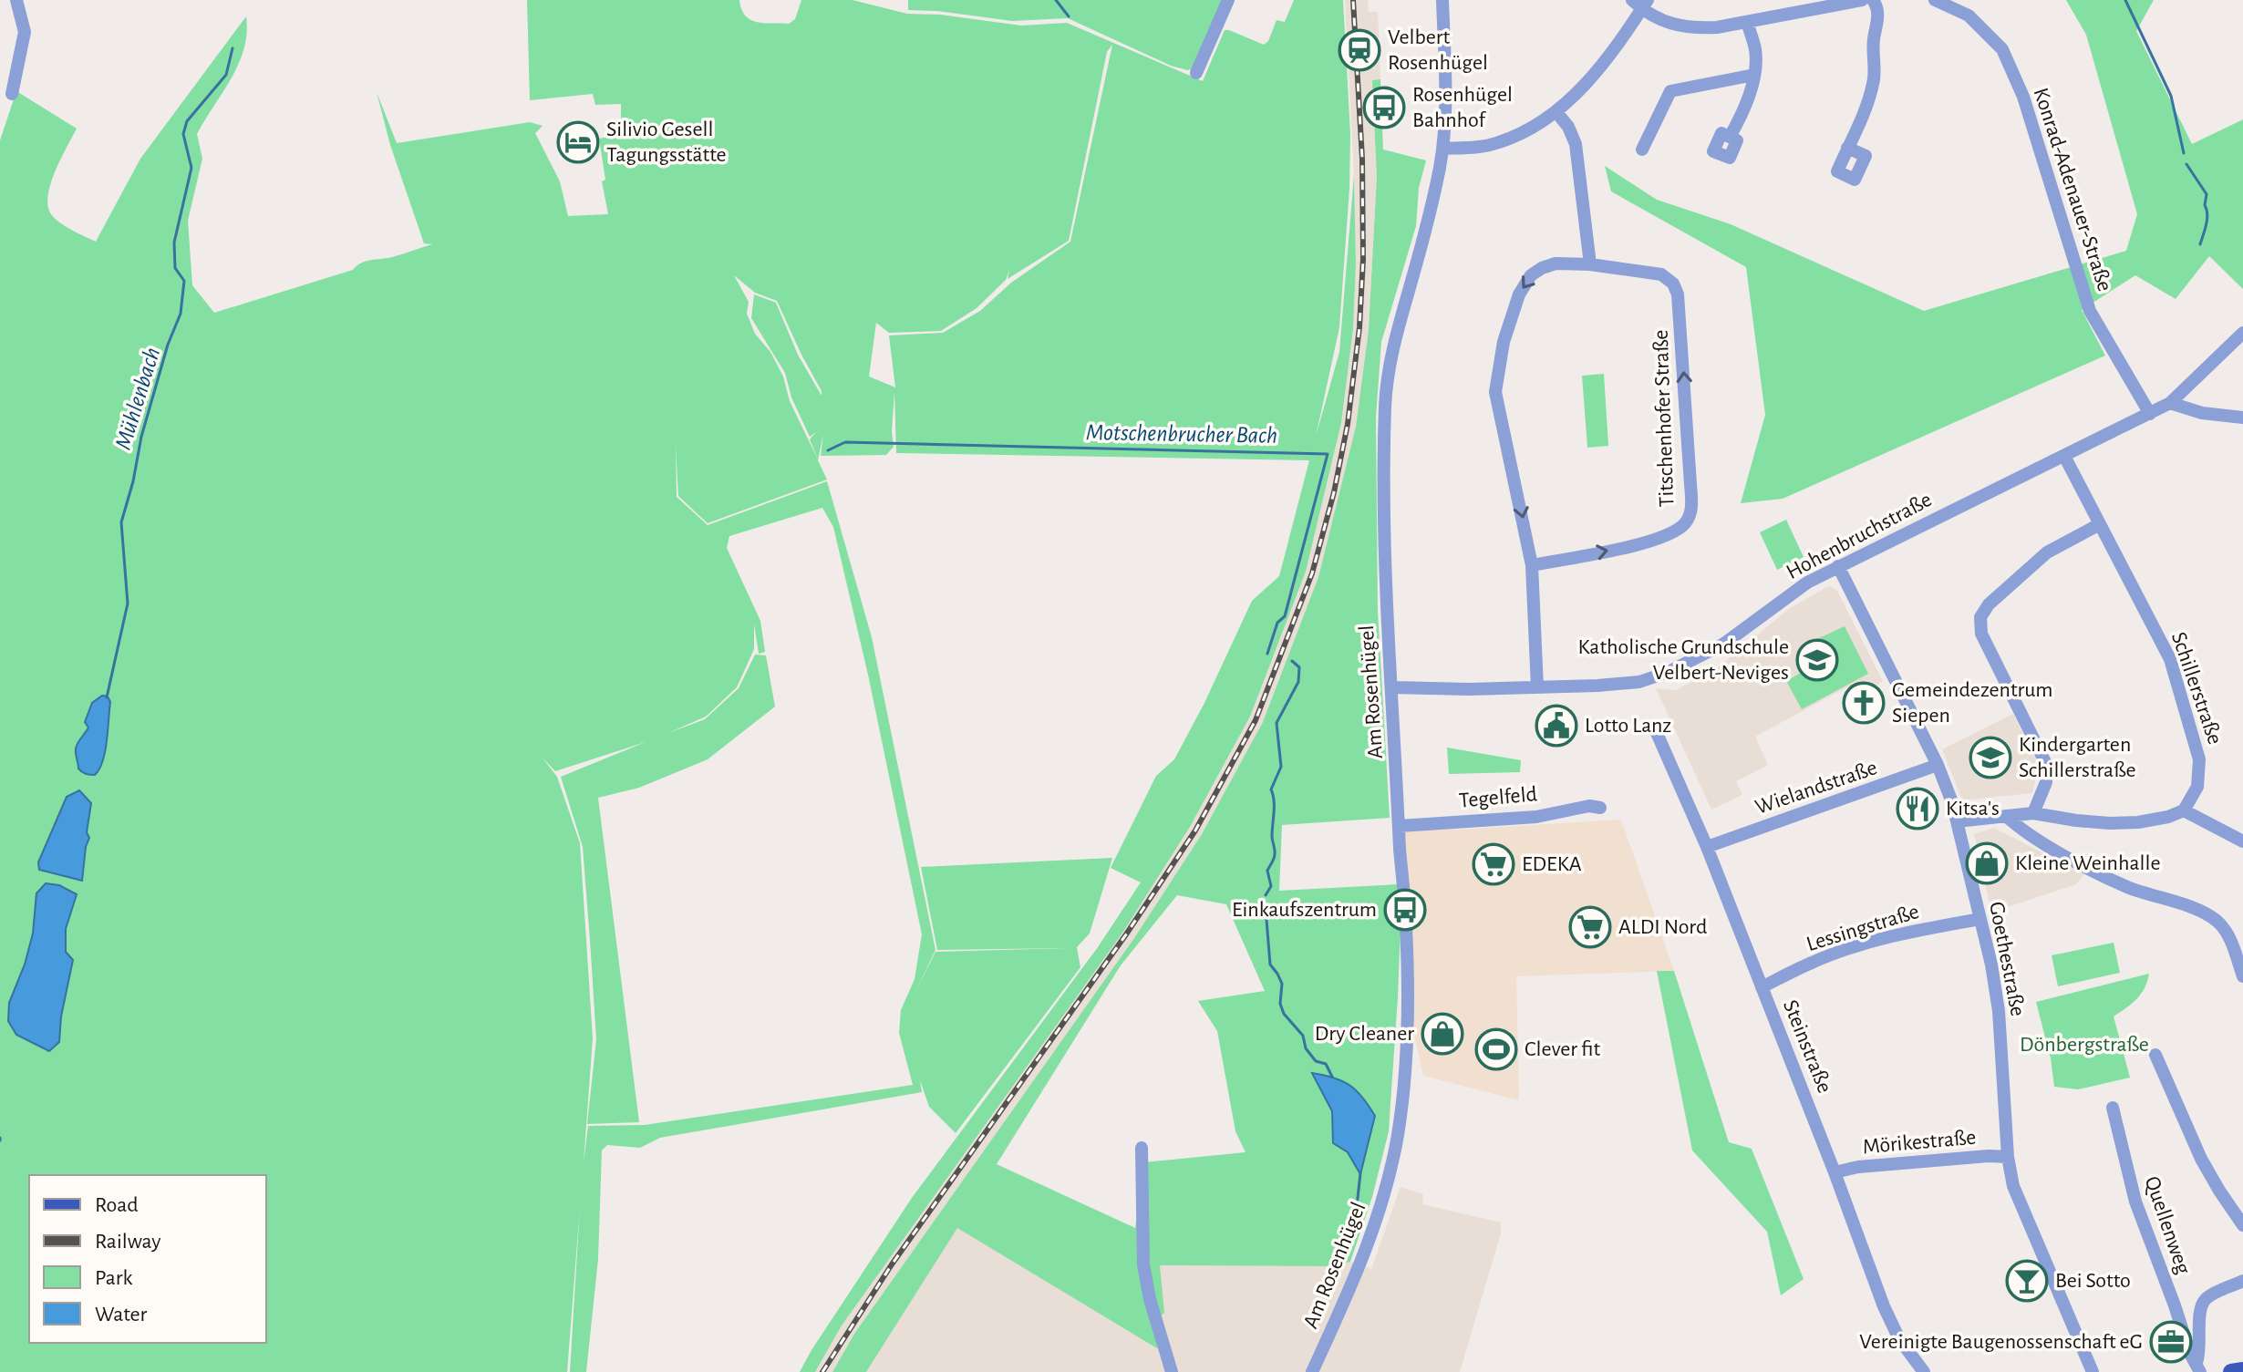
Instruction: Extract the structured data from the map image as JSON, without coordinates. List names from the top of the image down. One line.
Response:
{"streets":{"street":["Konrad-Adenauer-Straße","Titschenhofer Straße","Hohenbruchstraße","Schillerstraße","Am Rosenhügel","Wielandstraße","Tegelfeld","Lessingstraße","Goethestraße","Steinstraße","Mörikestraße","Quellenweg"]},"crossings":[["Konrad-Adenauer-Straße","Hohenbruchstraße"],["Titschenhofer Straße","Hohenbruchstraße"],["Hohenbruchstraße","Schillerstraße"],["Hohenbruchstraße","Am Rosenhügel"],["Hohenbruchstraße","Goethestraße"],["Am Rosenhügel","Tegelfeld"],["Wielandstraße","Goethestraße"],["Wielandstraße","Steinstraße"],["Lessingstraße","Goethestraße"],["Lessingstraße","Steinstraße"],["Goethestraße","Mörikestraße"],["Steinstraße","Mörikestraße"]],"water":["Mühlenbach","Motschenbrucher Bach"],"parks":["Dönbergstraße"],"places":{"station":["Velbert Rosenhügel"],"bus stop":["Rosenhügel Bahnhof","Einkaufszentrum"],"hotel":["Silivio Gesell Tagungsstätte"],"school or university":["Katholische Grundschule Velbert-Neviges","Kindergarten Schillerstraße"],"church":["Gemeindezentrum Siepen"],"public building":["Lotto Lanz"],"restaurant":["Kitsa's"],"shop":["Kleine Weinhalle","Dry Cleaner"],"supermarket":["EDEKA","ALDI Nord"],"sports":["Clever fit"],"bar":["Bei Sotto"],"office":["Vereinigte Baugenossenschaft eG"]},"legend":["Road","Railway","Park","Water"]}
